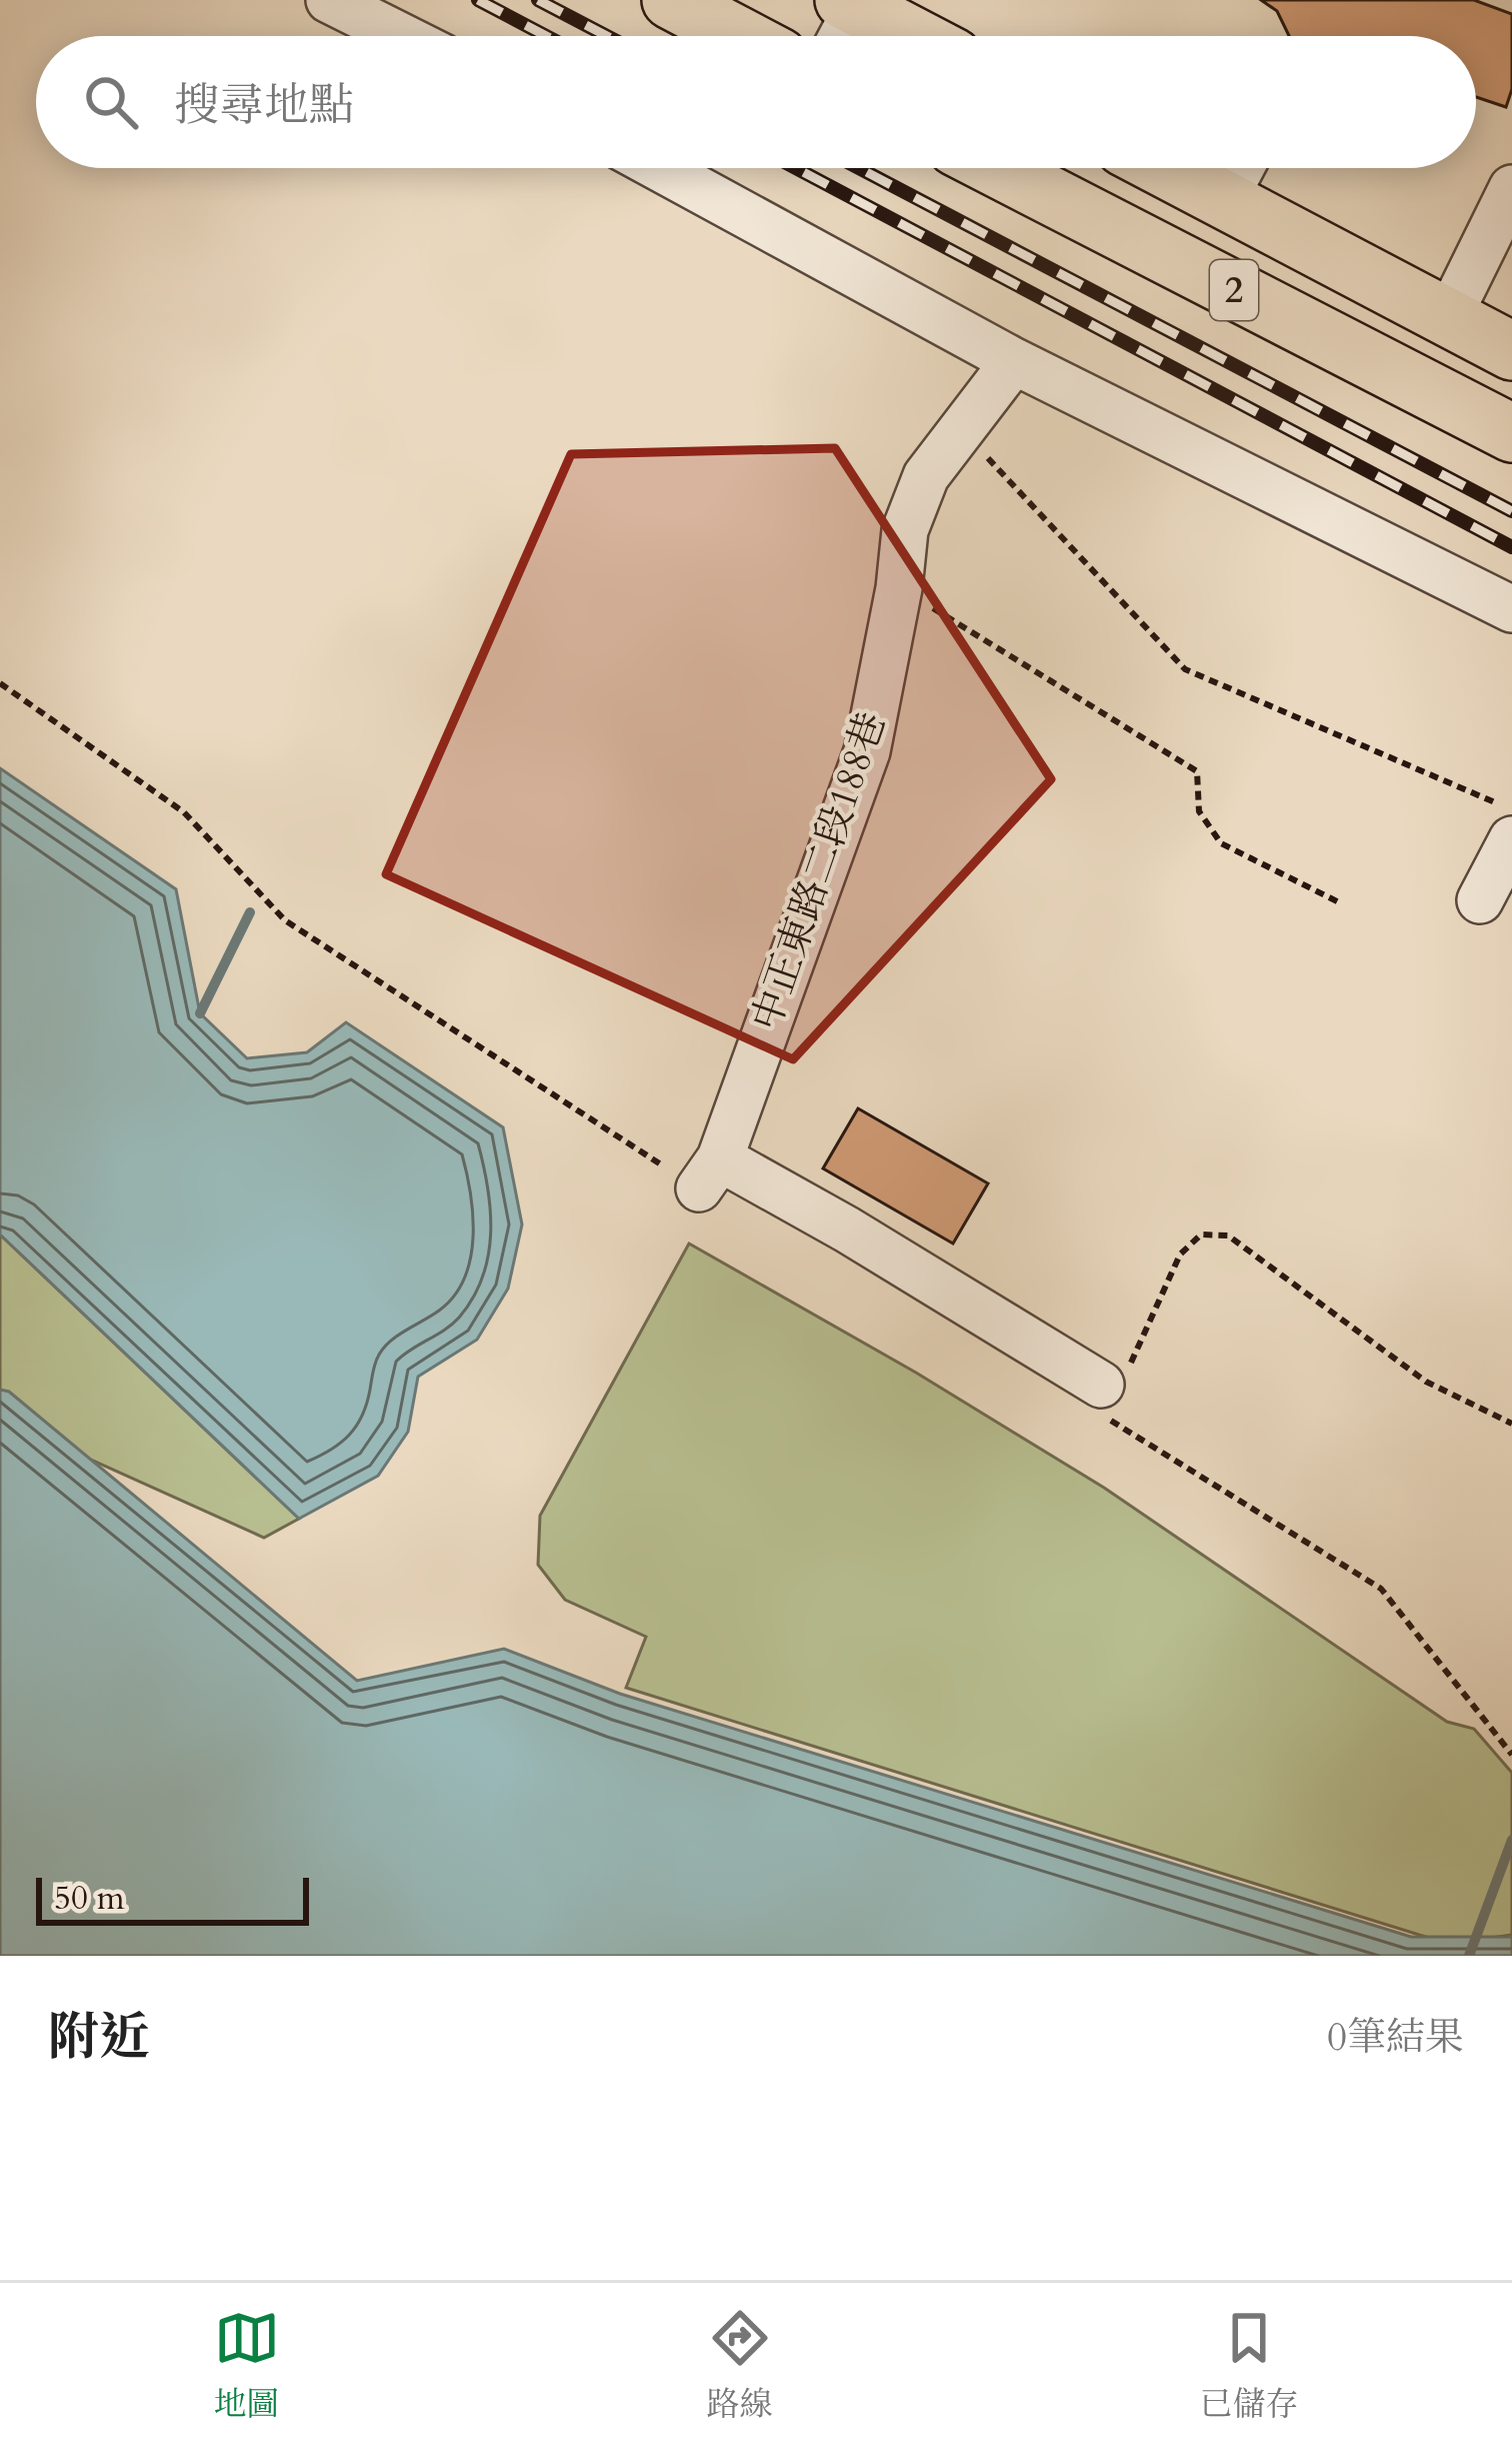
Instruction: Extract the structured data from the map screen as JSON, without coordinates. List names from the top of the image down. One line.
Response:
{"streets":{"main road":["2"],"street":["中正東路二段188巷"]},"scale_bar":"50 m","page":{"search":"搜尋地點","scale":"50 m","heading":["附近","0筆結果"],"nav":["地圖","路線","已儲存"]}}
